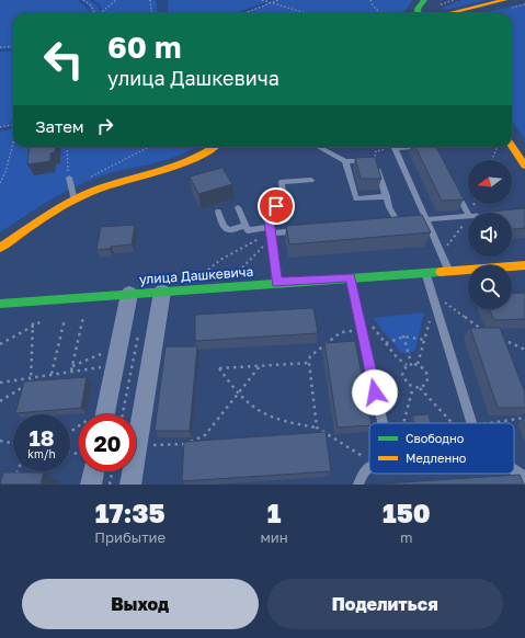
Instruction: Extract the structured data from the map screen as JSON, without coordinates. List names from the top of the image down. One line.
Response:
{"streets":{"street":["улица Дашкевича"]},"legend":["Свободно","Медленно"],"north":"left","page":{"turn":["60 m","улица Дашкевича"],"then":"Затем","speed":"18 km/h","limit":"20","eta":["17:35","Прибытие","1","мин","150","m"],"buttons":["Выход","Поделиться"]}}
